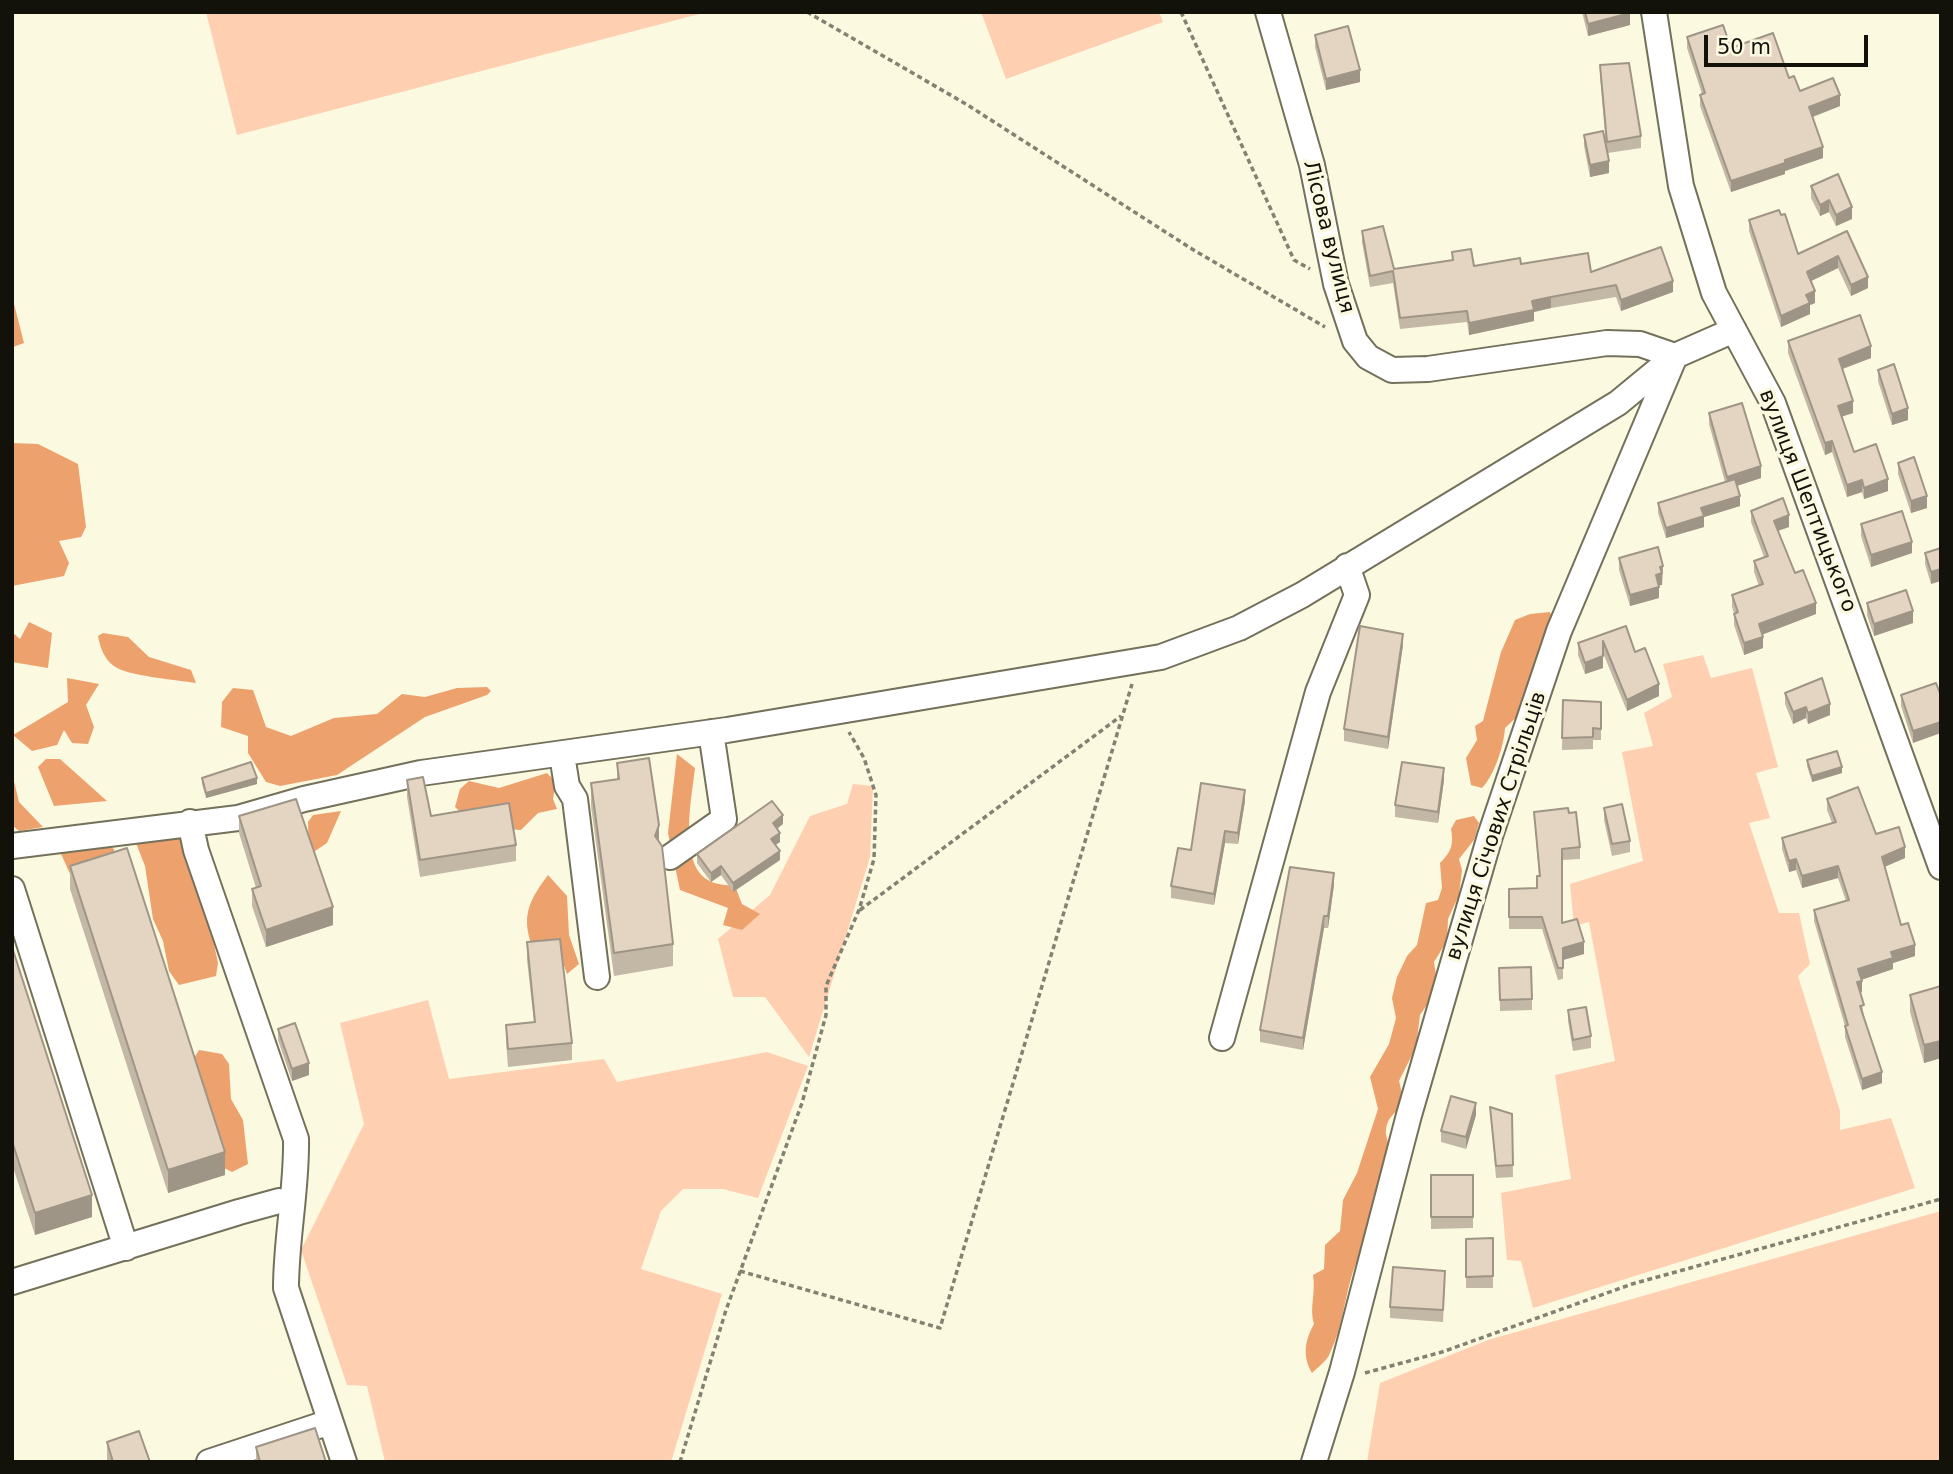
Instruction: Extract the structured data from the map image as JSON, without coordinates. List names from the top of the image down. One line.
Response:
{"streets":{"street":["Лісова вулиця","вулиця Шептицького","вулиця Січових Стрільців"]},"crossings":[["Лісова вулиця","вулиця Січових Стрільців"]],"scale_bar":"50 m"}
